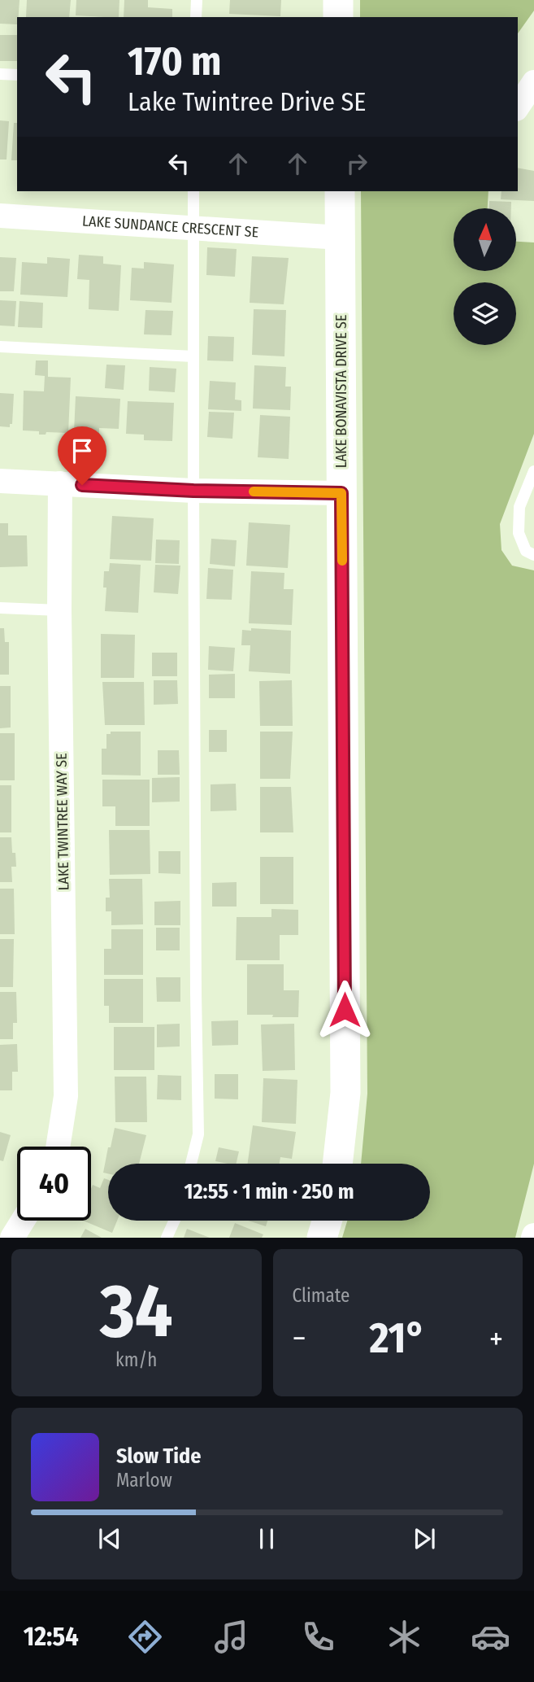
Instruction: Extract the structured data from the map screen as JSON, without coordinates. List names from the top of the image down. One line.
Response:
{"streets":{"street":["LAKE SUNDANCE CRESCENT SE","LAKE BONAVISTA DRIVE SE","LAKE TWINTREE WAY SE"]},"crossings":[["LAKE SUNDANCE CRESCENT SE","LAKE BONAVISTA DRIVE SE"]],"north":"top","page":{"turn":["170 m","Lake Twintree Drive SE"],"limit":"40","trip":"12:55 · 1 min · 250 m","tile":[["34","km/h"],"Climate"],"heat":["−","21°","+"],"song":["Slow Tide","Marlow"],"tabs":"12:54"}}
